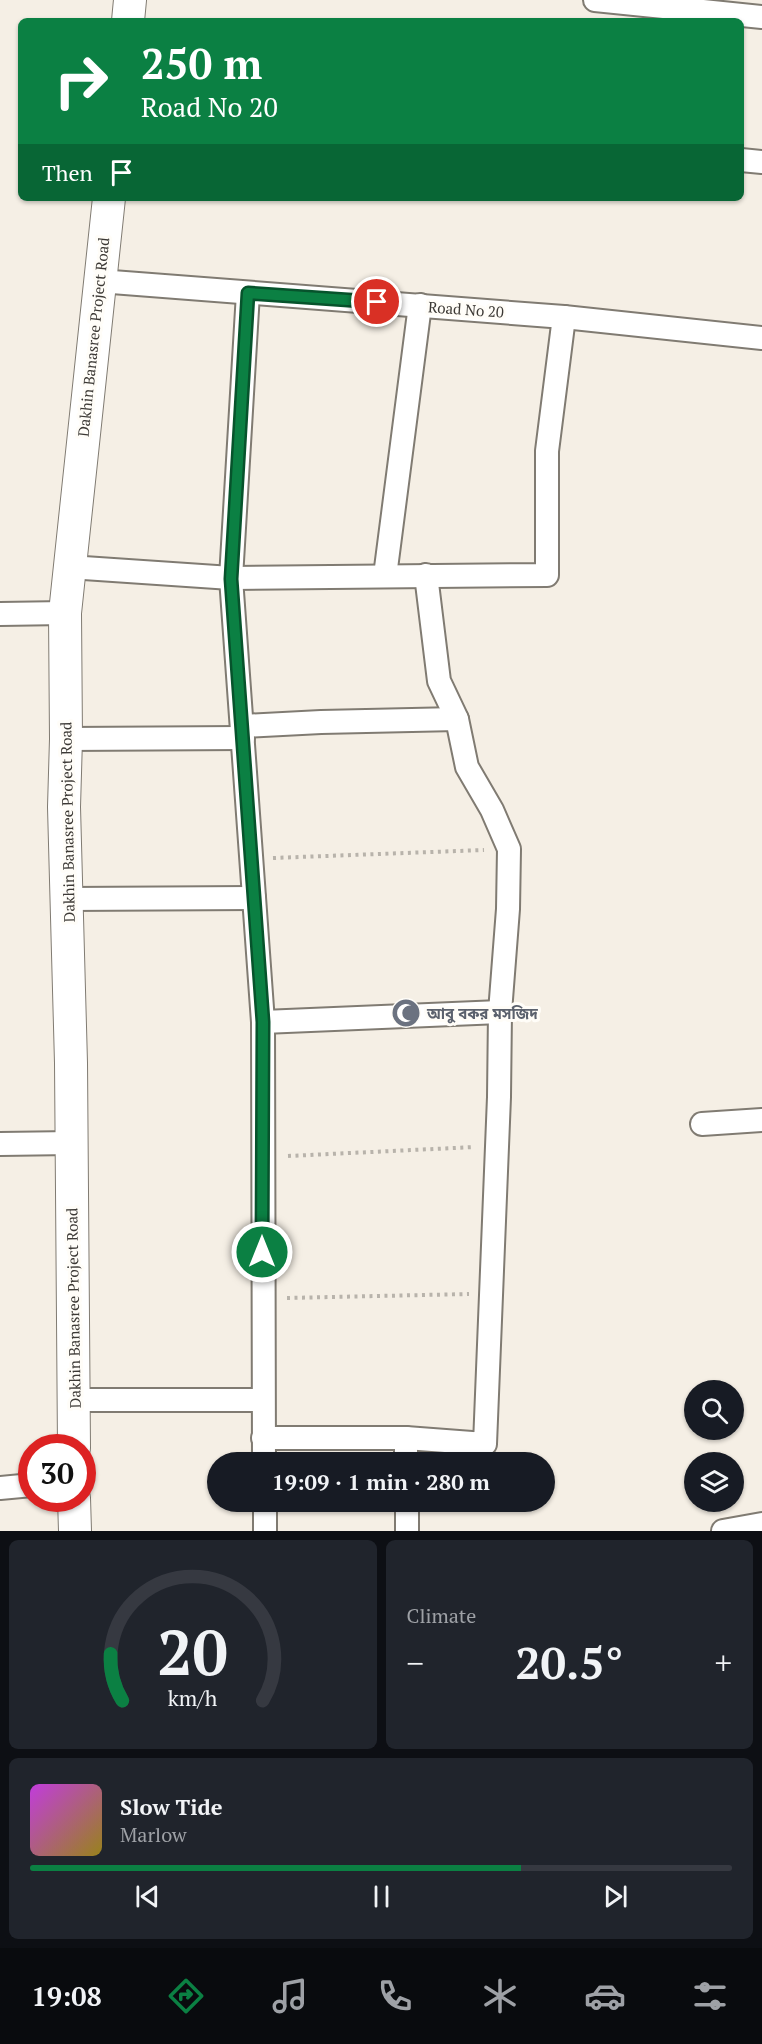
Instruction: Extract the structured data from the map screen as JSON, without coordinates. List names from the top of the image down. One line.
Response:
{"streets":{"street":["Road No 20","Dakhin Banasree Project Road"]},"crossings":[["Road No 20","Dakhin Banasree Project Road"]],"places":{"mosque":["আবু বকর মসজিদ"]},"page":{"turn":["250 m","Road No 20"],"then":"Then","limit":"30","trip":"19:09 · 1 min · 280 m","tile":"Climate","heat":["−","20.5°","+"],"song":["Slow Tide","Marlow"],"tabs":"19:08","gauge":["20","km/h"]}}
